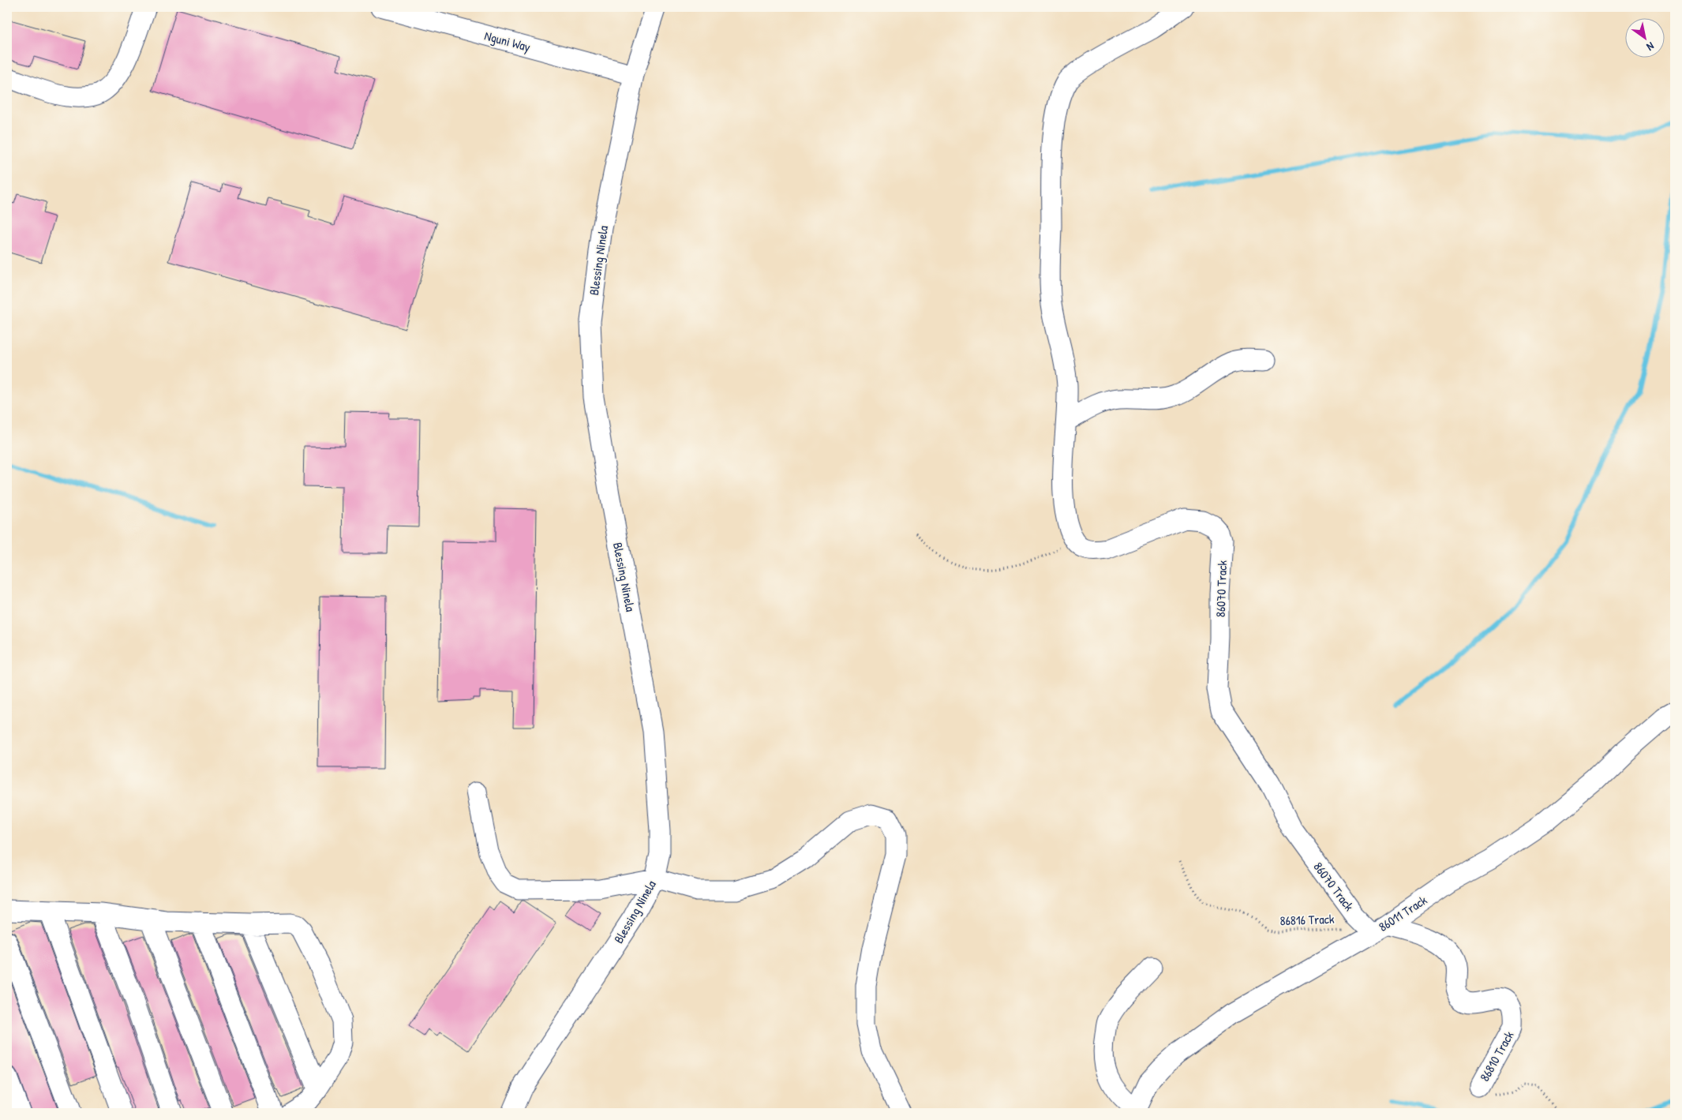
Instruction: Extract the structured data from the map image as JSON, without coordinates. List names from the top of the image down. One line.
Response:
{"streets":{"street":["Nguni Way","Blessing Ninela","86070 Track","86011 Track","86810 Track"],"path":["86816 Track"]},"crossings":[["Nguni Way","Blessing Ninela"],["86070 Track","86011 Track"],["86070 Track","86810 Track"],["86011 Track","86810 Track"]],"north":"bottom right"}
